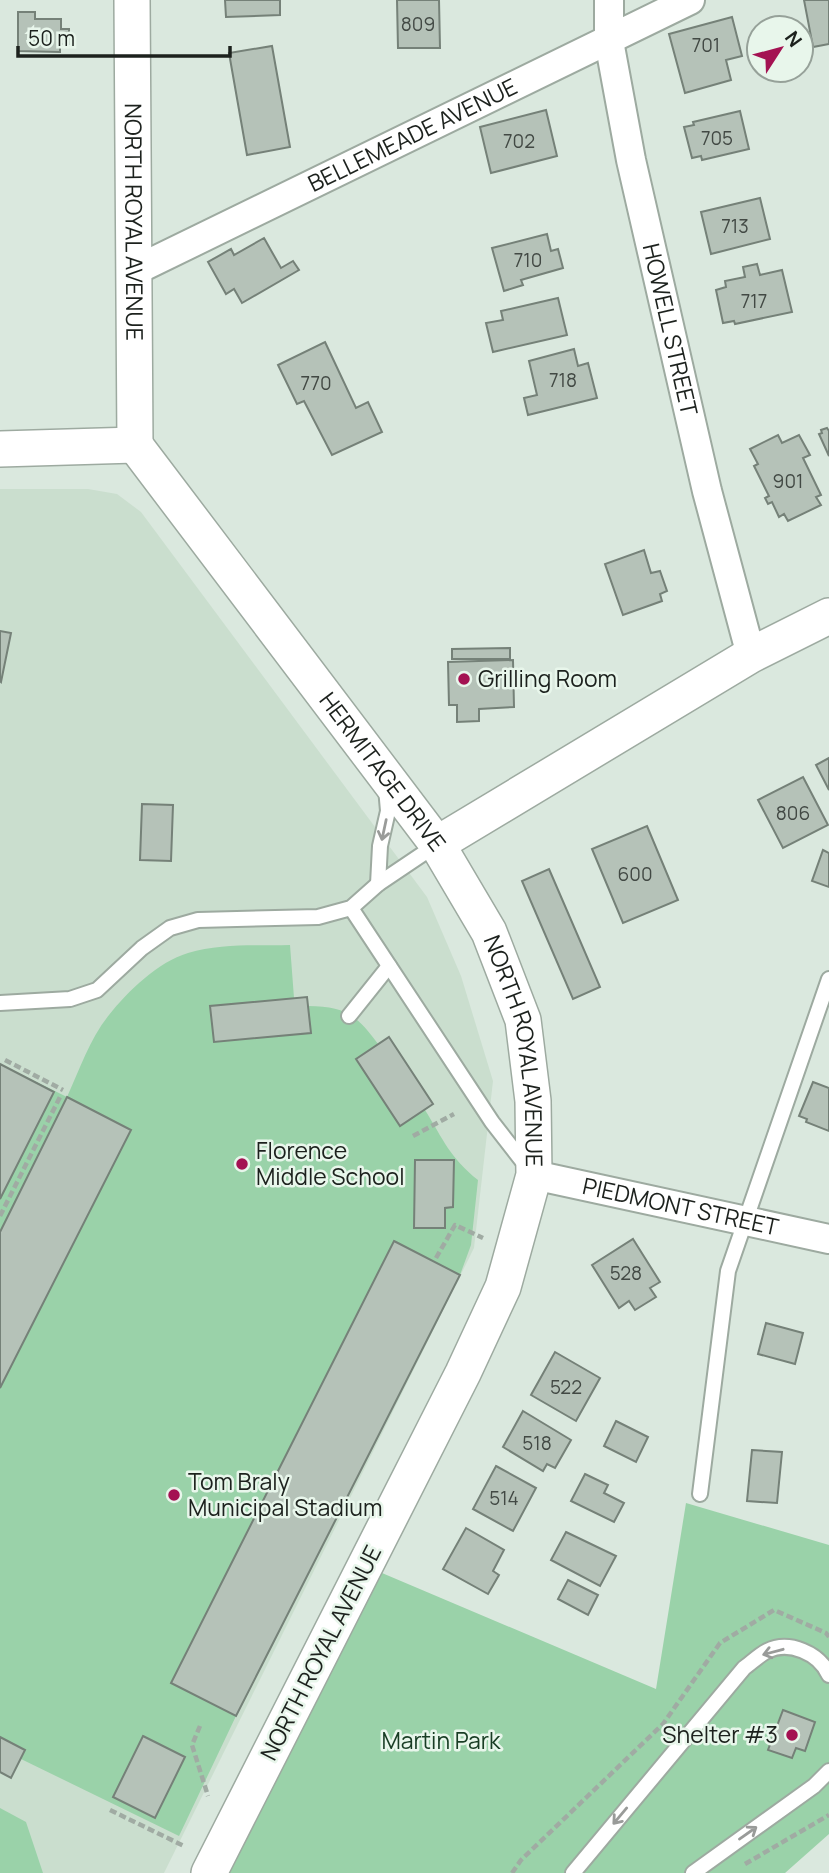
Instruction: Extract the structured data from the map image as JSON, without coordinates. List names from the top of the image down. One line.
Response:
{"streets":{"street":["BELLEMEADE AVENUE","NORTH ROYAL AVENUE","HOWELL STREET","HERMITAGE DRIVE","PIEDMONT STREET"]},"crossings":[["BELLEMEADE AVENUE","NORTH ROYAL AVENUE"],["BELLEMEADE AVENUE","HOWELL STREET"],["NORTH ROYAL AVENUE","HERMITAGE DRIVE"],["NORTH ROYAL AVENUE","PIEDMONT STREET"],["HOWELL STREET","HERMITAGE DRIVE"]],"parks":["Martin Park"],"places":["Grilling Room","Florence Middle School","Tom Braly Municipal Stadium","Shelter #3"],"house_numbers":["809","701","705","702","713","710","717","718","770","901","806","600","528","522","518","514"],"scale_bar":"50 m","north":"top right"}
